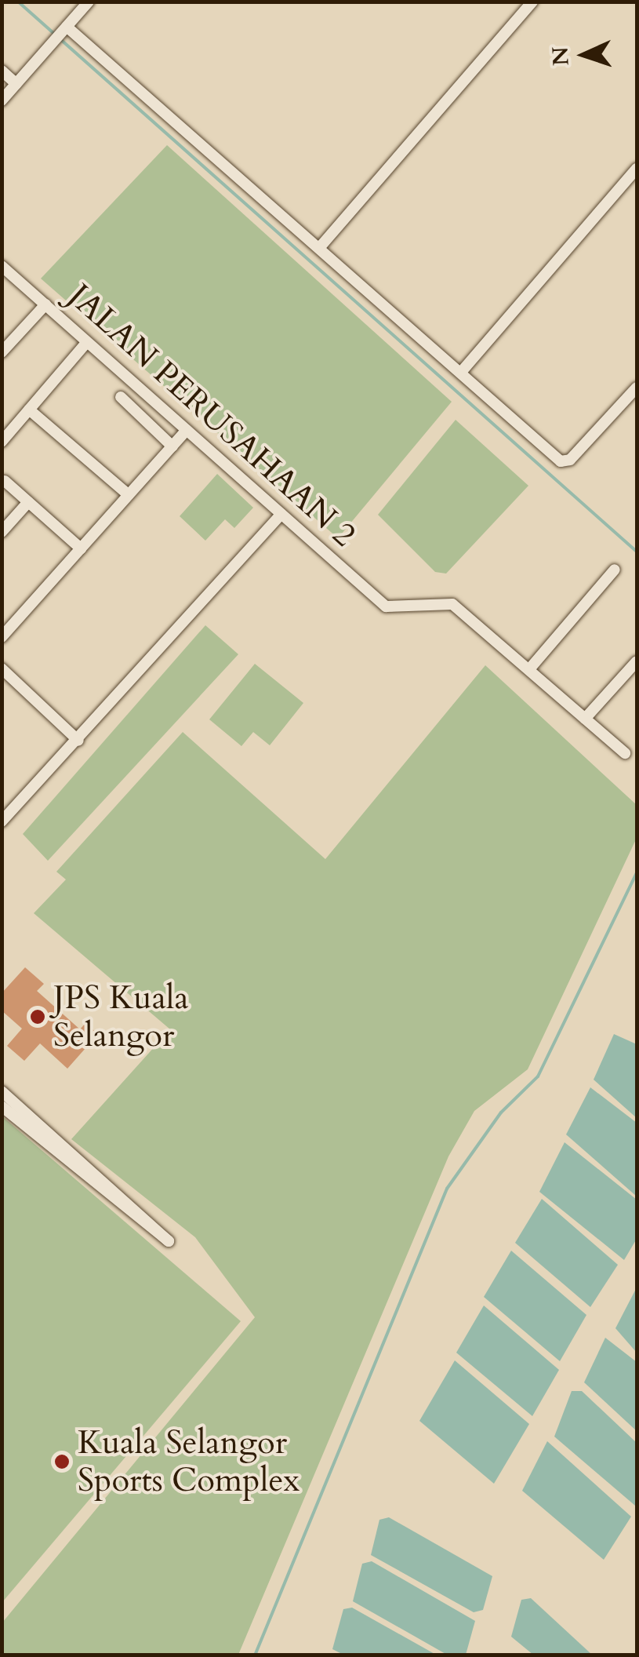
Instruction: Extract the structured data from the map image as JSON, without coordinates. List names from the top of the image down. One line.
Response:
{"streets":{"street":["JALAN PERUSAHAAN 2"]},"places":["JPS Kuala Selangor","Kuala Selangor Sports Complex"],"north":"left"}
